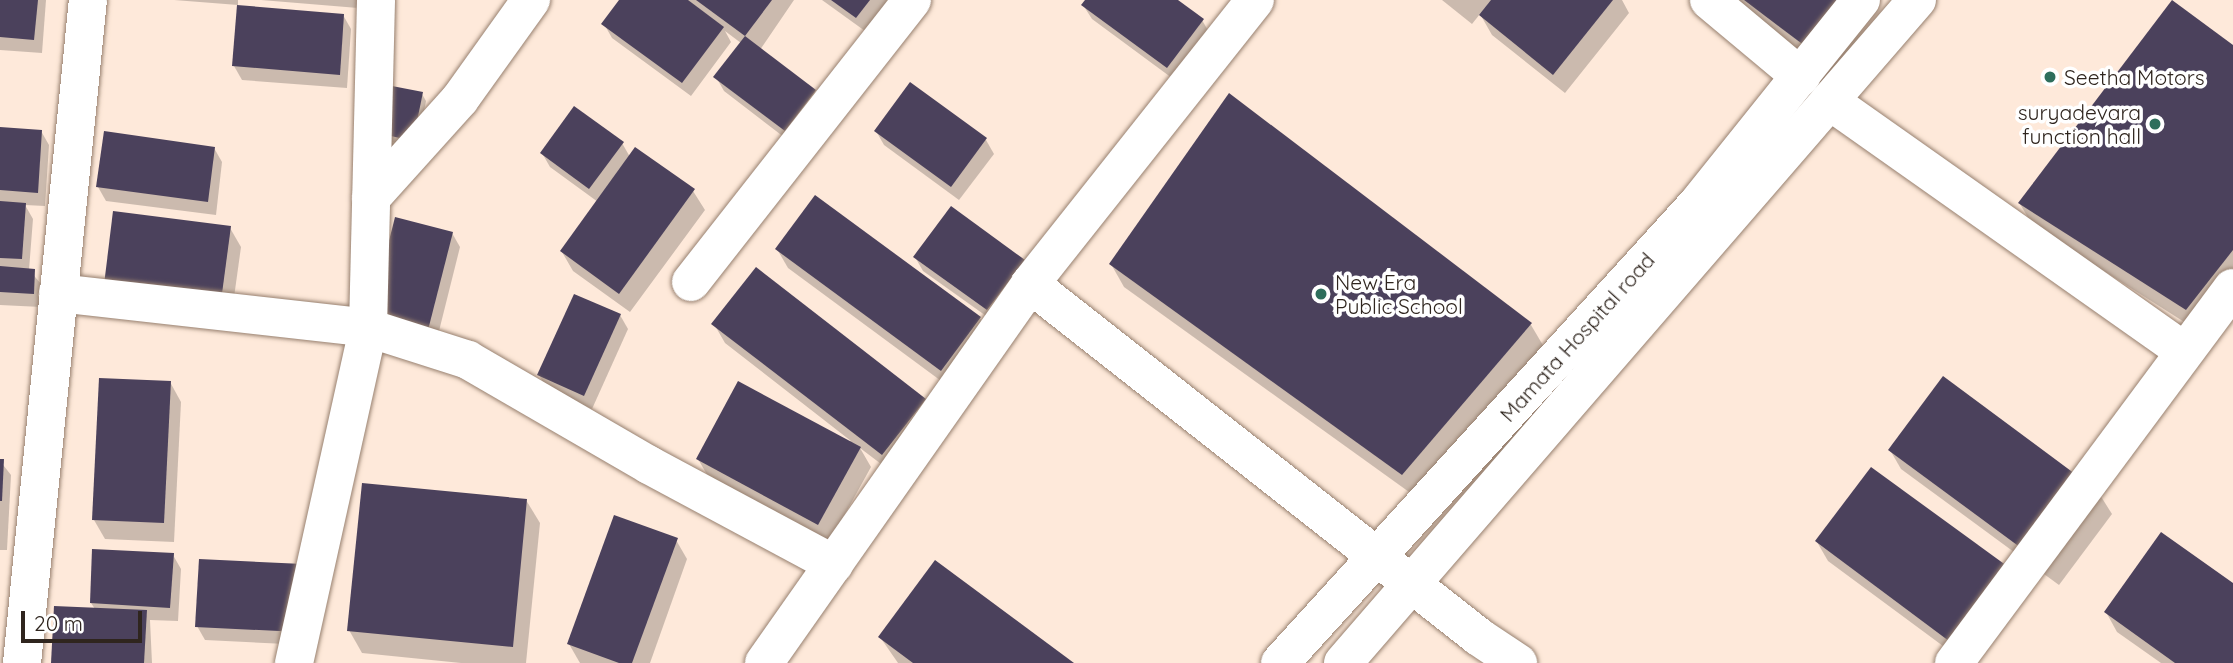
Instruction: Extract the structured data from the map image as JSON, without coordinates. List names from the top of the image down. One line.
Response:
{"streets":{"street":["Mamata Hospital road"]},"places":["Seetha Motors","suryadevara function hall","New Era Public School"],"scale_bar":"20 m"}
